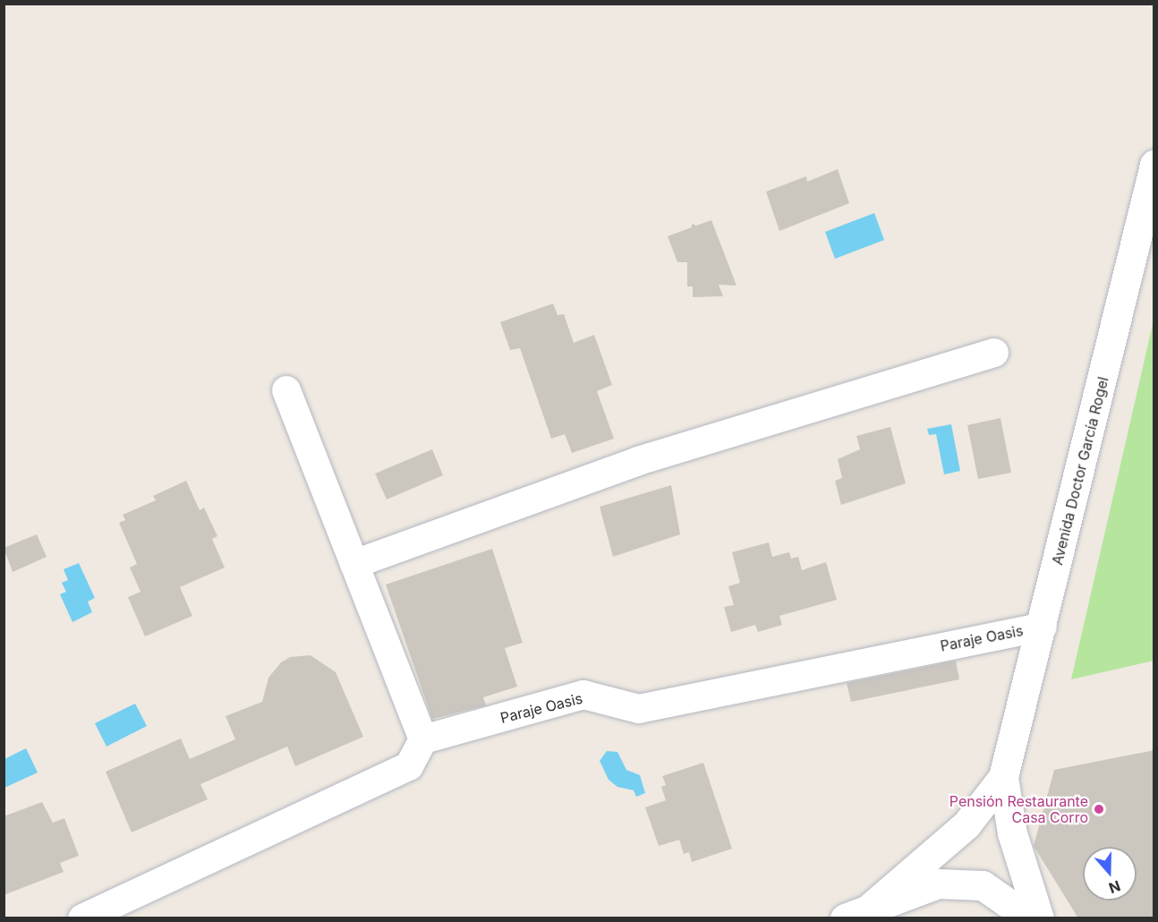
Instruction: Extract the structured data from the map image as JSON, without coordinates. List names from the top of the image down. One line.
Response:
{"streets":{"street":["Avenida Doctor García Rogel","Paraje Oasis"]},"crossings":[["Avenida Doctor García Rogel","Paraje Oasis"]],"places":["Pensión Restaurante Casa Corro"],"north":"bottom"}
